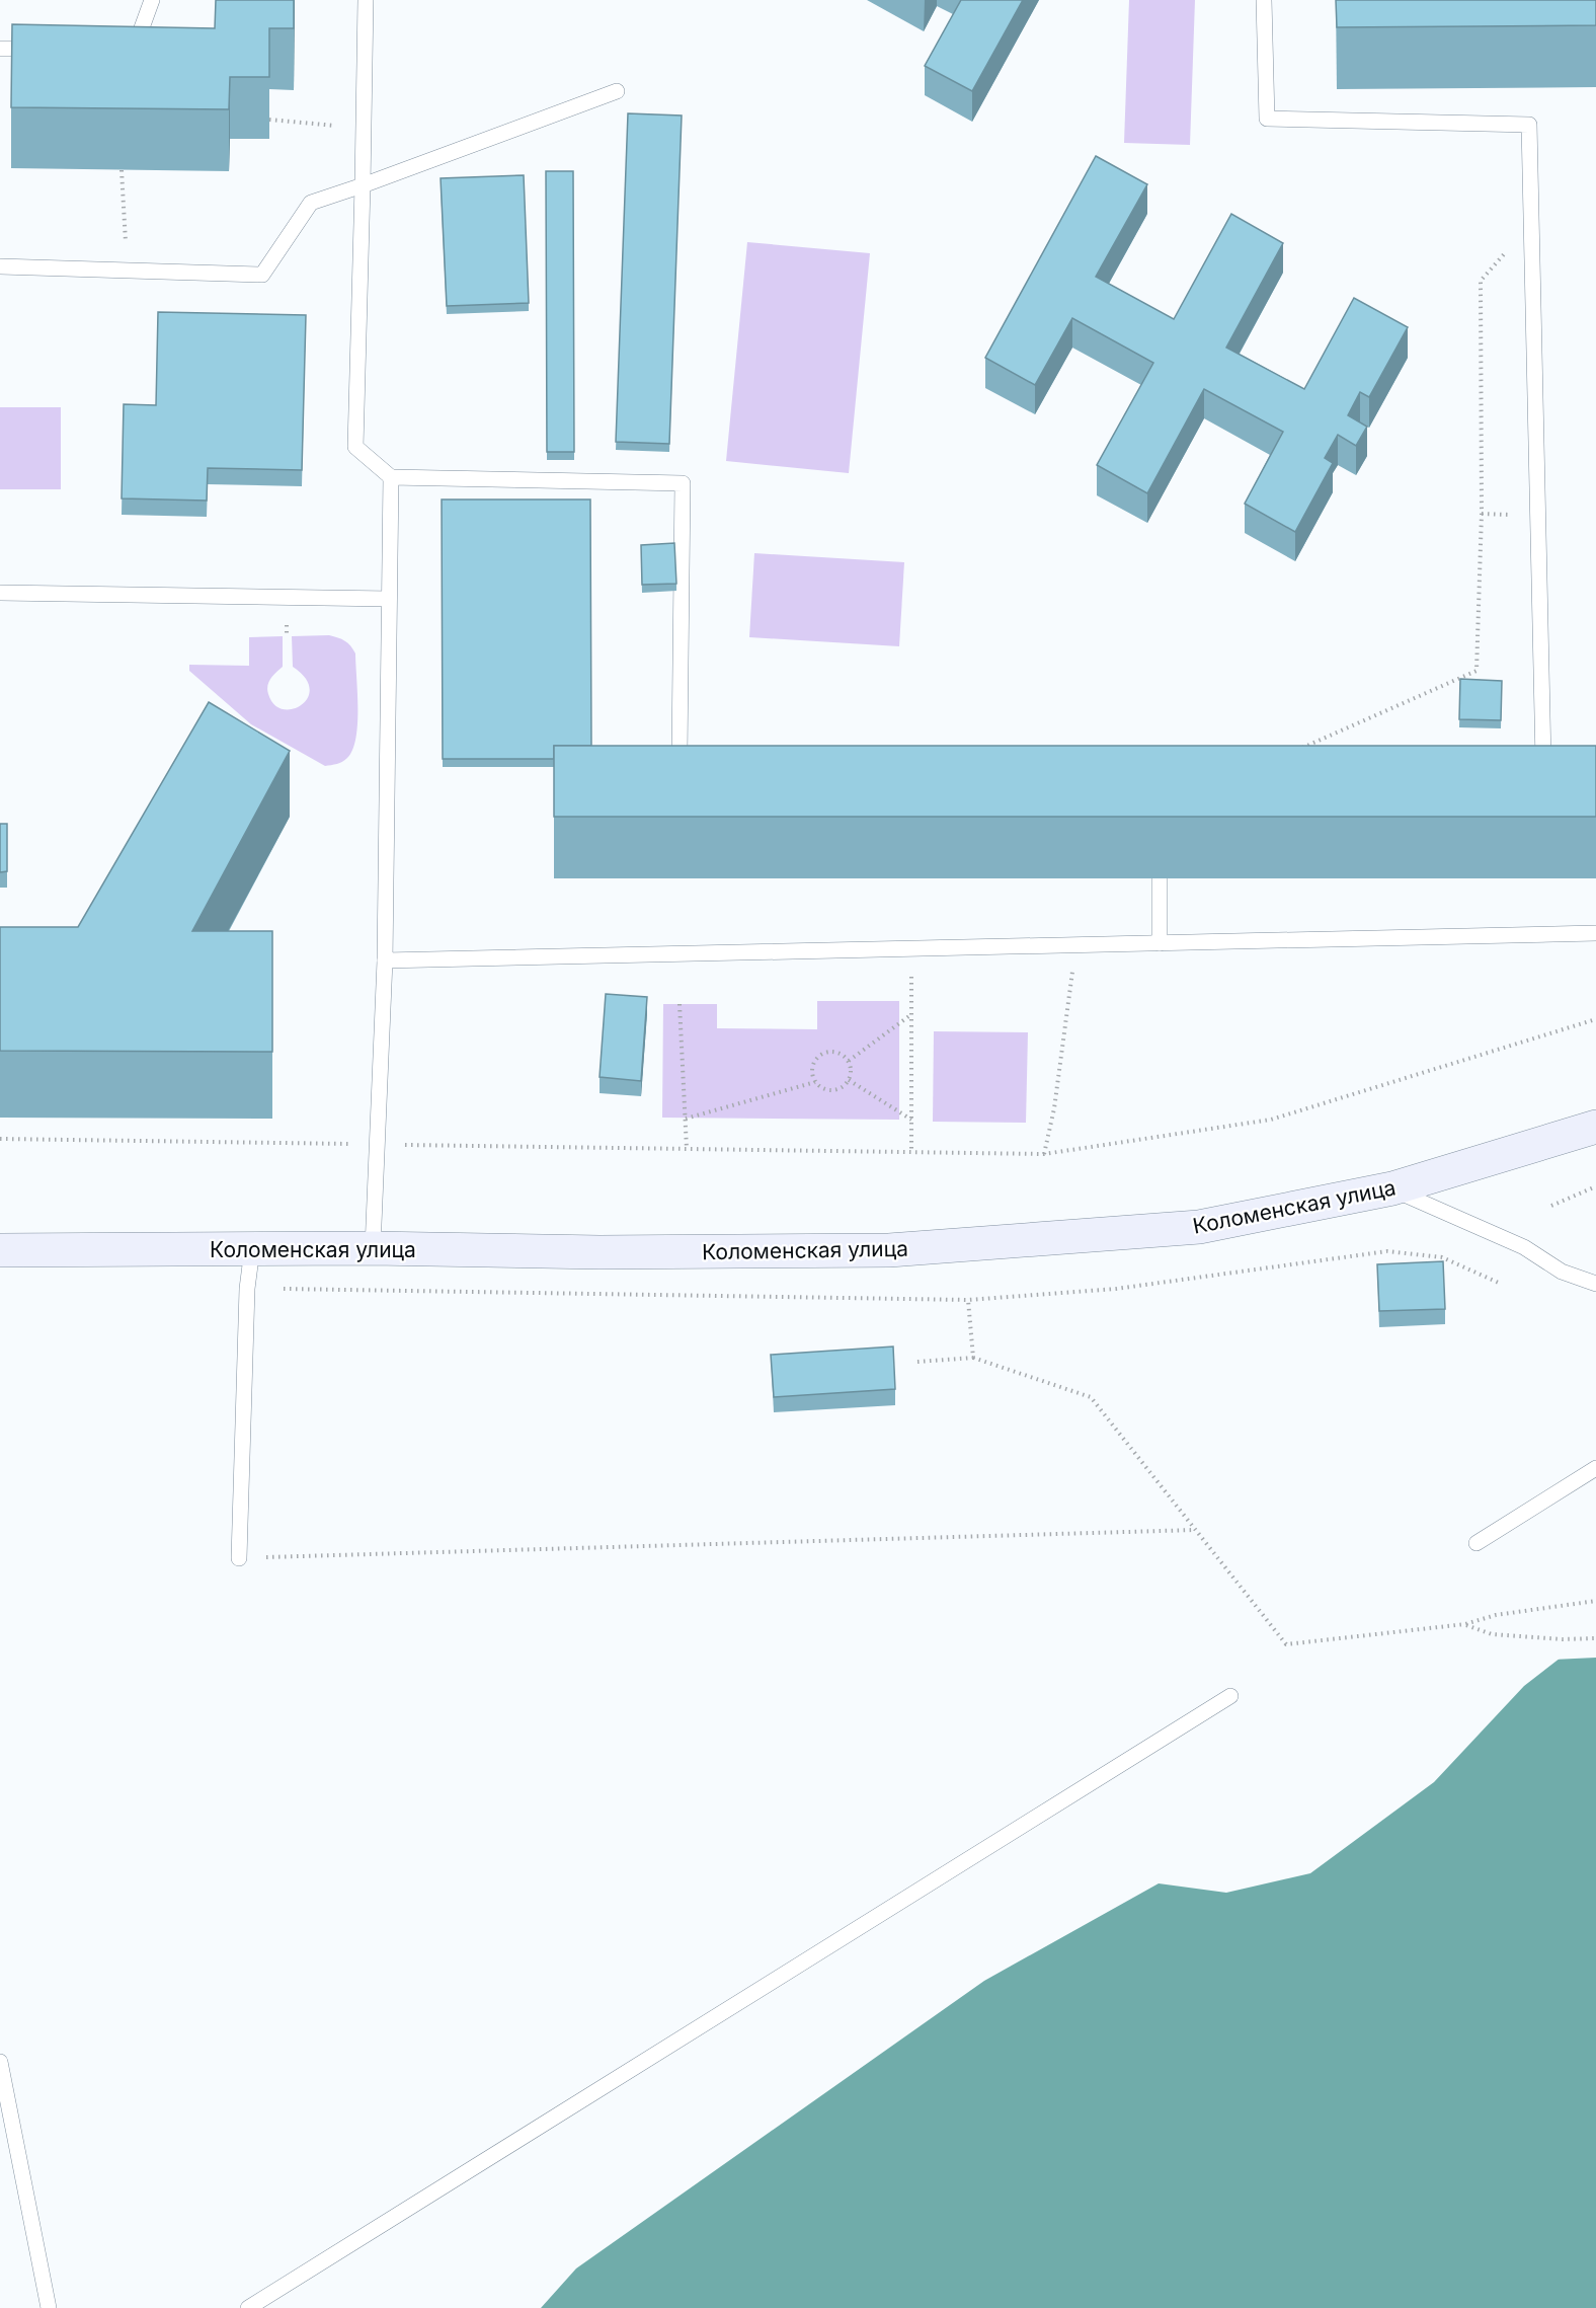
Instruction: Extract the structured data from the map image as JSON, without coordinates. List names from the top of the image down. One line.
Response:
{"streets":{"street":["Коломенская улица"]}}
